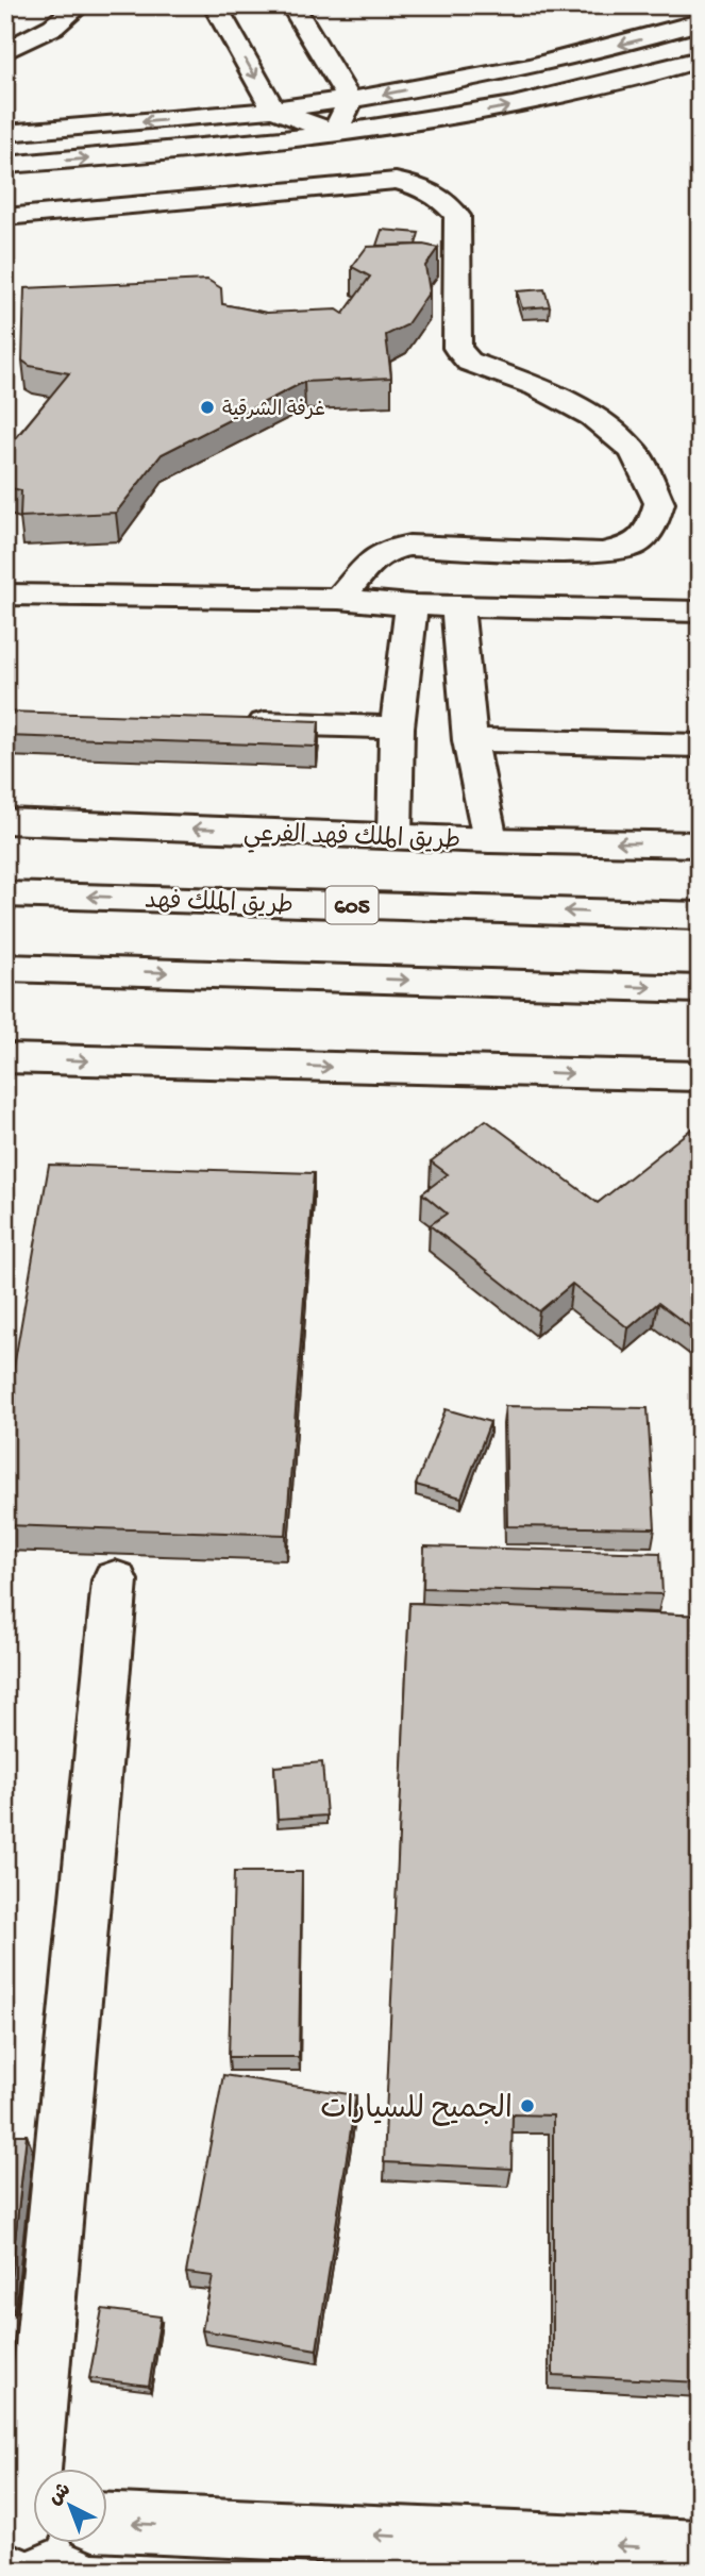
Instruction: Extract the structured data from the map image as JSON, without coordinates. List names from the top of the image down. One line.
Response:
{"streets":{"main road":["طريق الملك فهد الفرعي","طريق الملك فهد","605"]},"places":["غرفة الشرقية","الجميح للسيارات"],"north":"top left"}
